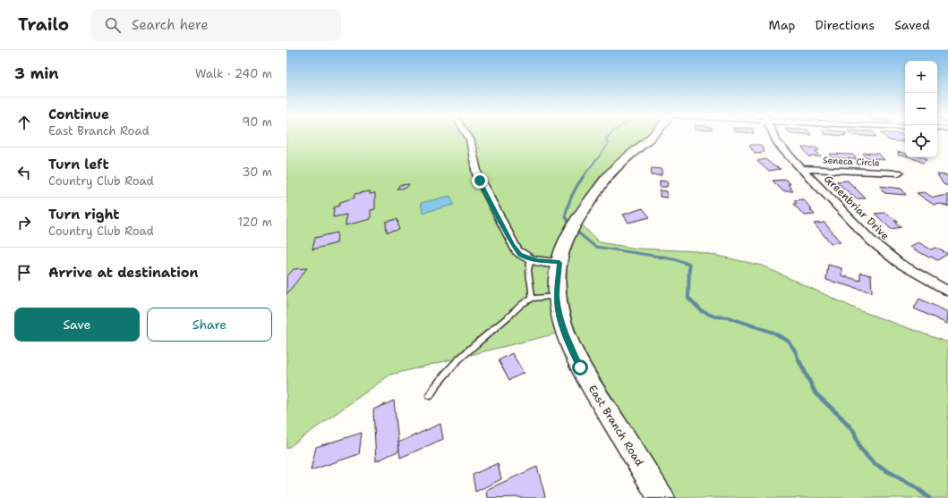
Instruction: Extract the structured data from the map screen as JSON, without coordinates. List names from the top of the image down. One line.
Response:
{"streets":{"main road":["East Branch Road"],"street":["Seneca Circle","Greenbriar Drive"]},"crossings":[["Seneca Circle","Greenbriar Drive"]],"page":{"header":"Trailo","search":"Search here","nav":["Map","Directions","Saved"],"heading":["3 min","Walk · 240 m"],"map_buttons":["+","−"],"list":[["Continue","East Branch Road","90 m"],["Turn left","Country Club Road","30 m"],["Turn right","Country Club Road","120 m"],"Arrive at destination"],"buttons":["Save","Share"]}}
